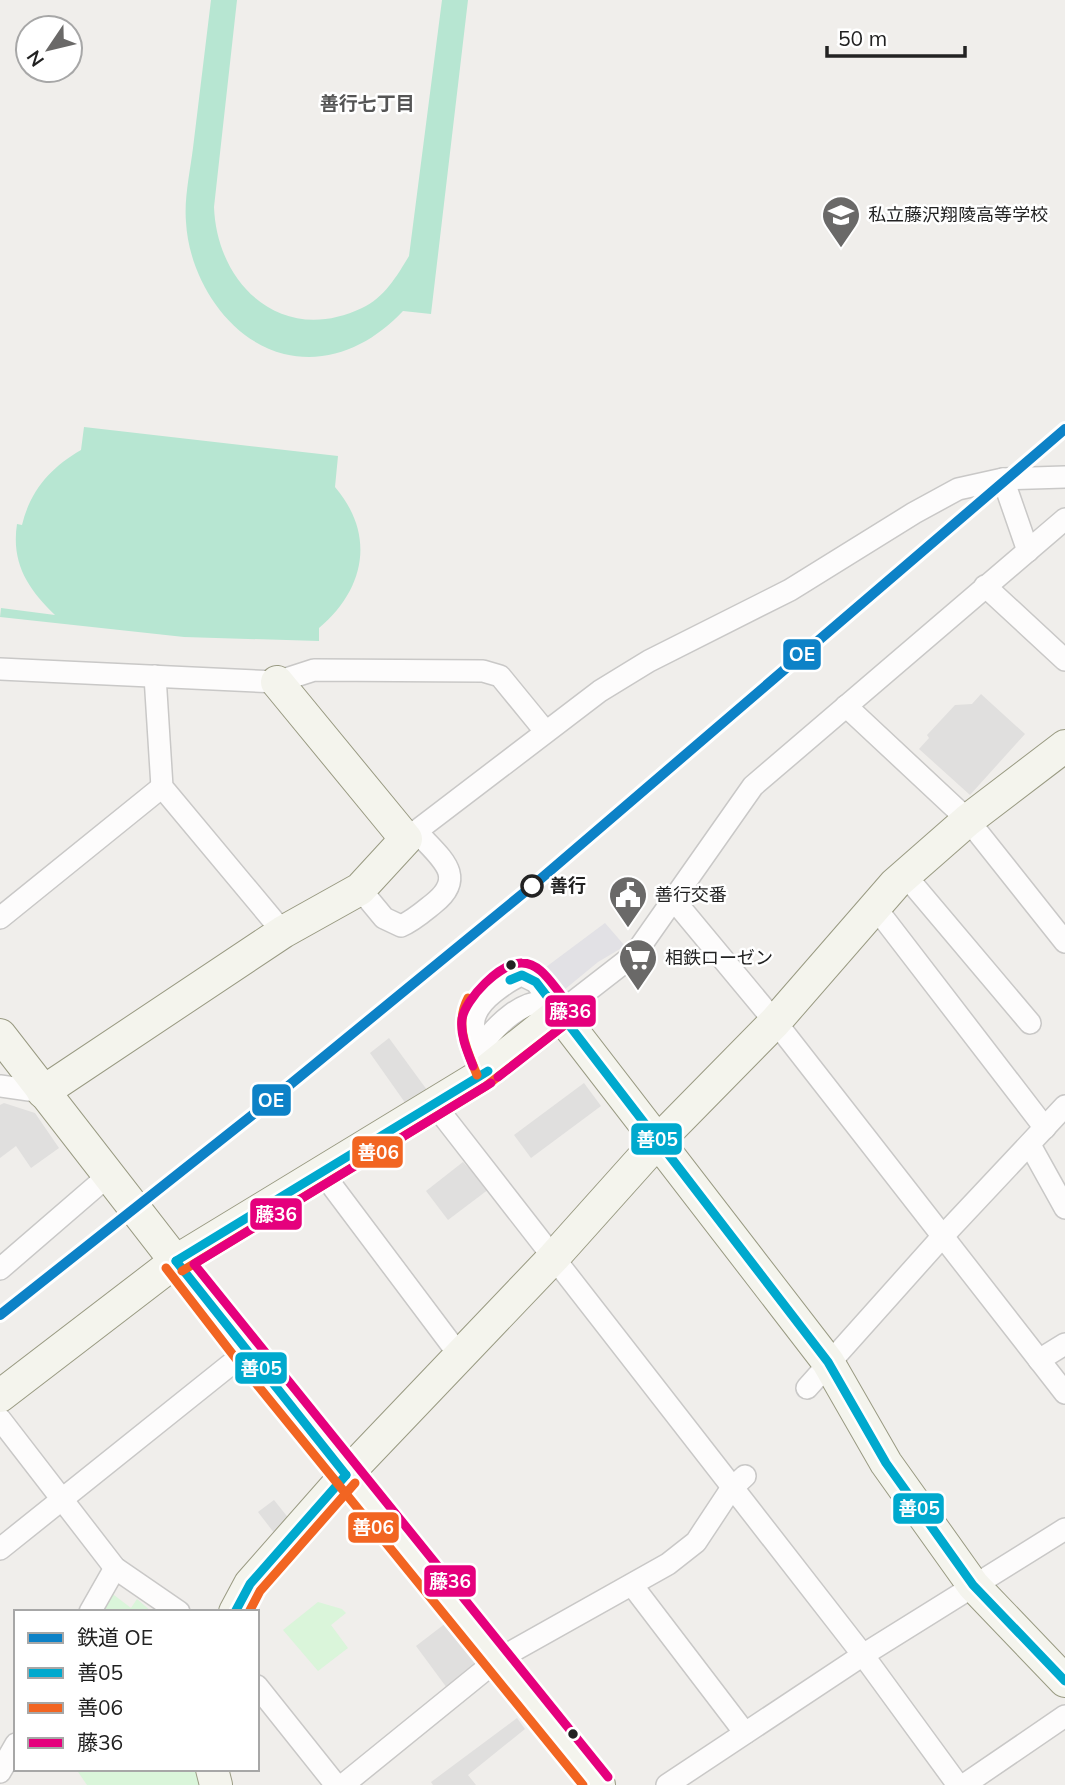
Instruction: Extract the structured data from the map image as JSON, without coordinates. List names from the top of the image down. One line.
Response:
{"districts":["善行七丁目"],"places":{"school or university":["私立藤沢翔陵高等学校"],"other":["善行"],"public building":["善行交番"],"supermarket":["相鉄ローゼン"]},"lines":["rail line OE","transit line 藤36","transit line 善05","transit line 善06"],"legend":["鉄道 OE","善05","善06","藤36"],"scale_bar":"50 m","north":"bottom left"}
